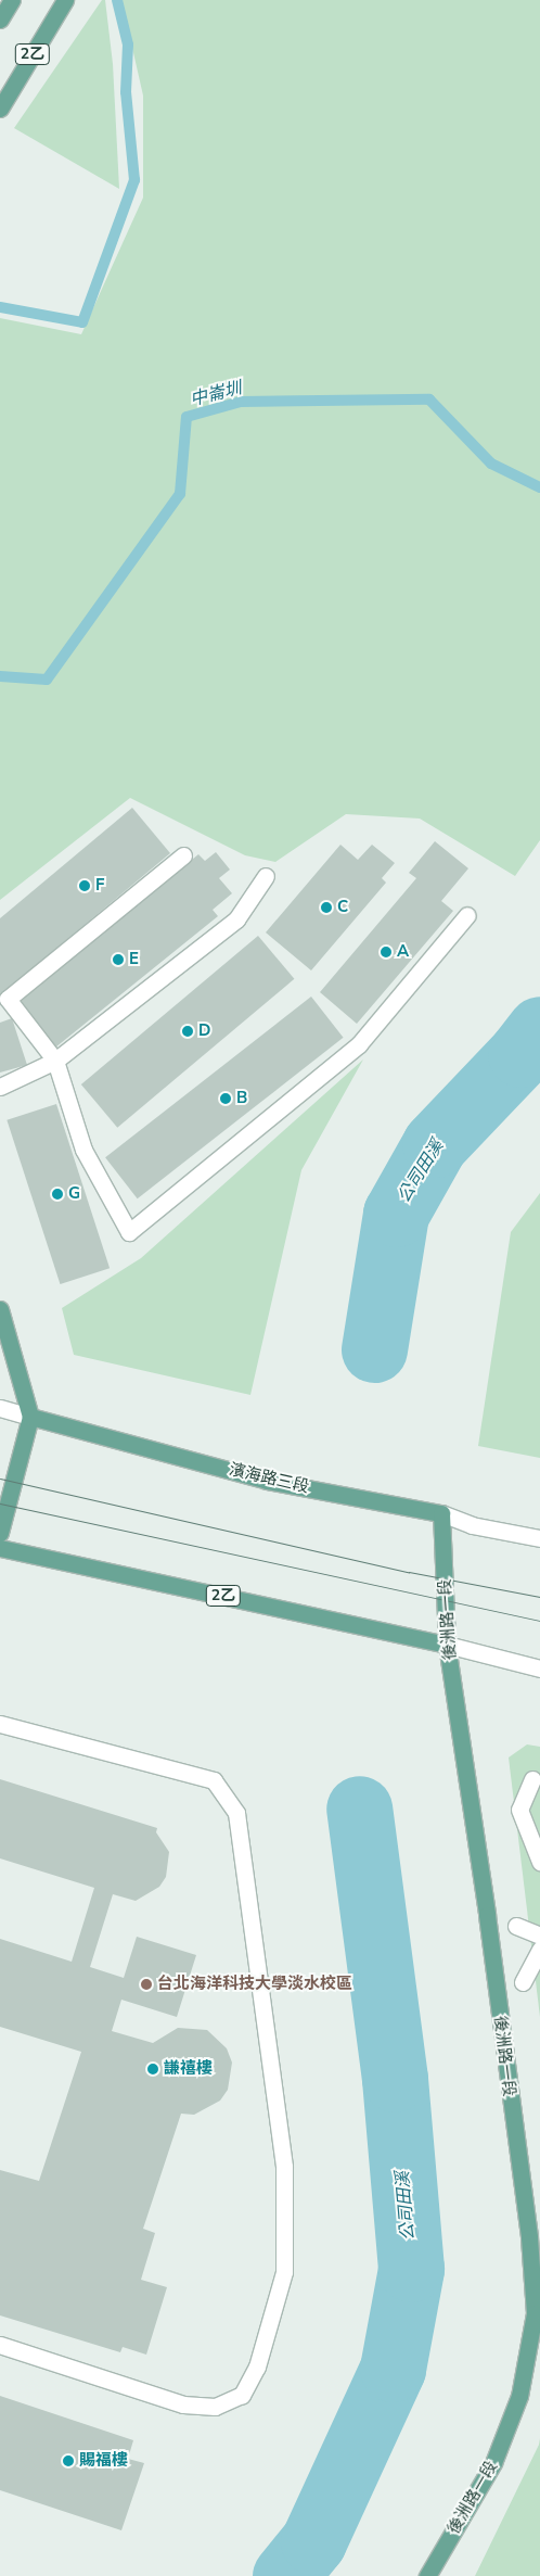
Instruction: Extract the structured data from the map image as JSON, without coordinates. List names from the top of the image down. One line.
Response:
{"streets":{"main road":["2乙","濱海路三段","後洲路一段"]},"crossings":[["2乙","後洲路一段"],["濱海路三段","後洲路一段"]],"water":["中崙圳","公司田溪"],"places":["F","C","A","E","D","B","G","台北海洋科技大學淡水校區","謙禧樓","賜福樓"]}
